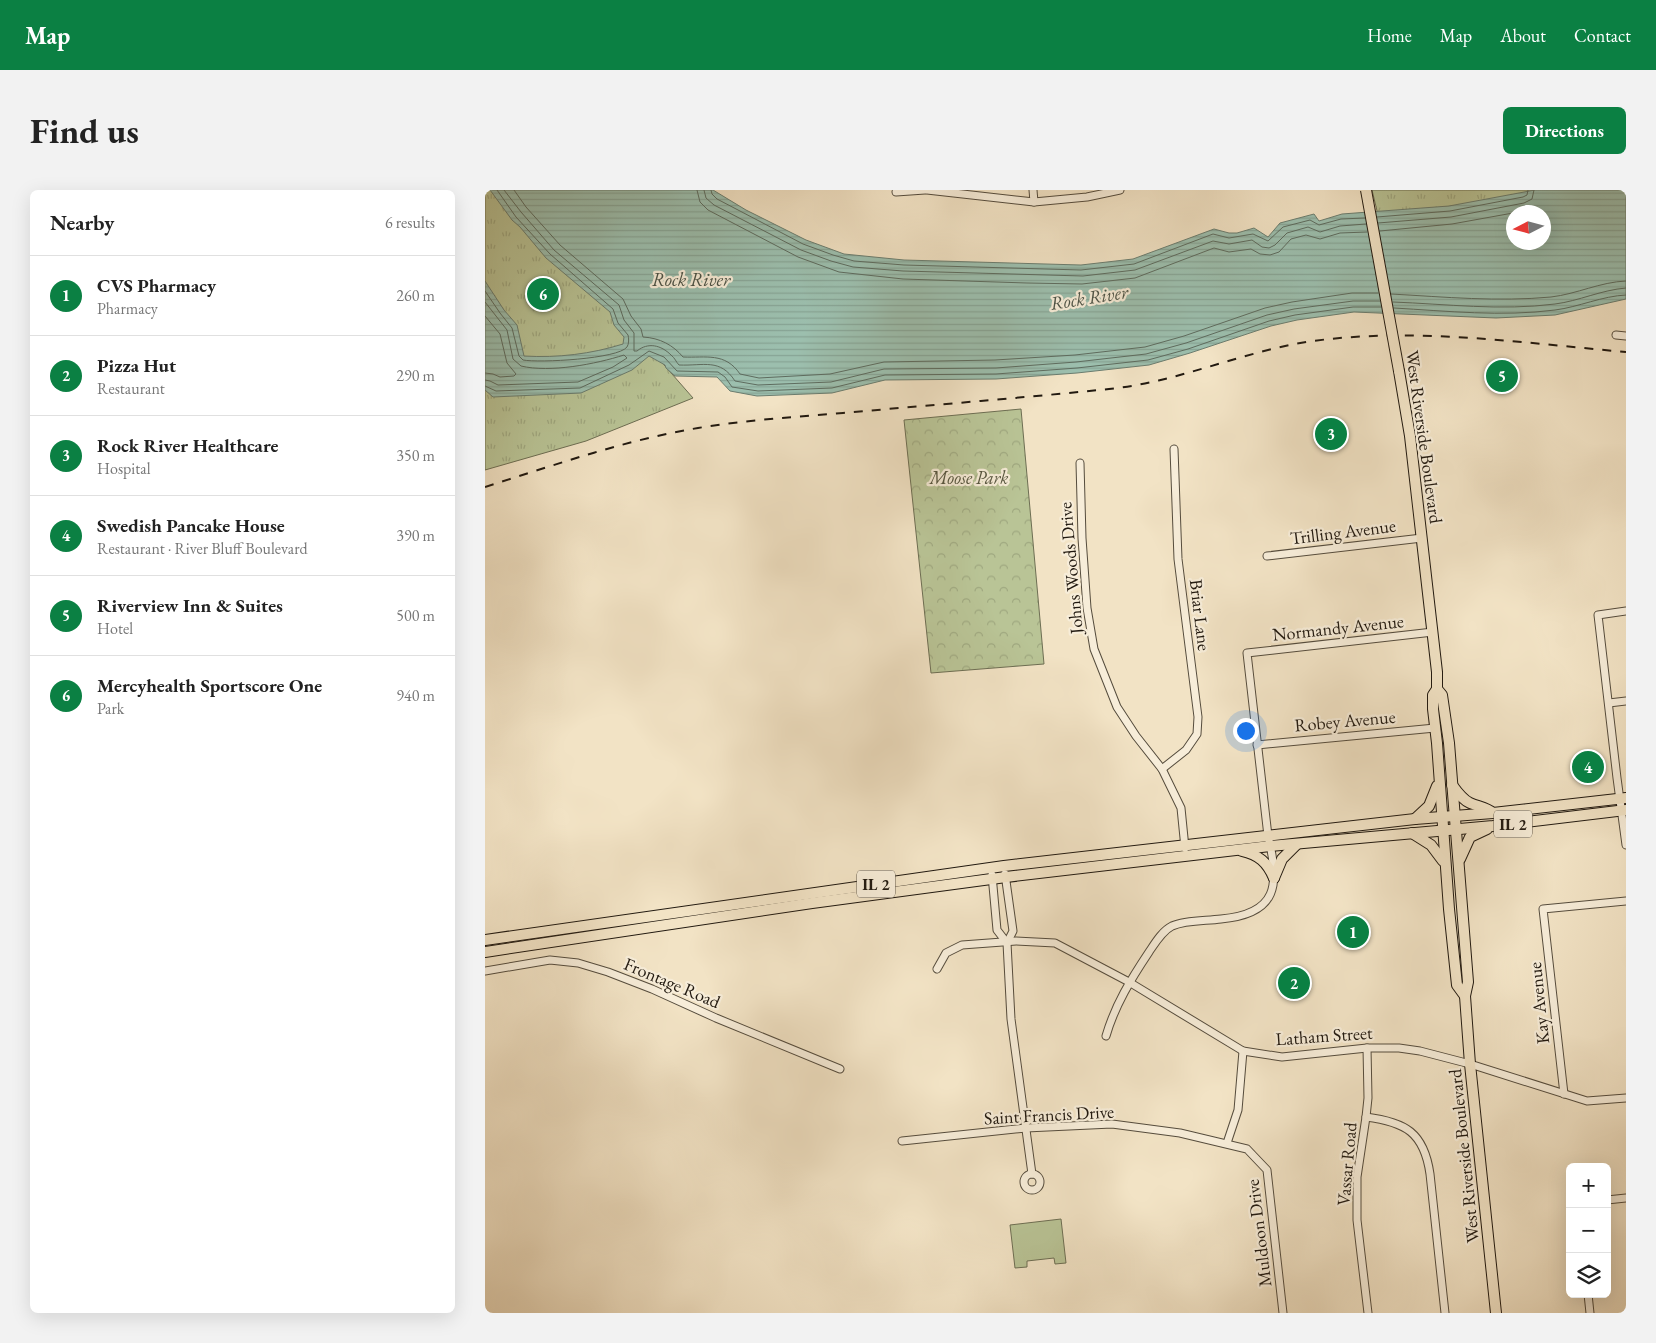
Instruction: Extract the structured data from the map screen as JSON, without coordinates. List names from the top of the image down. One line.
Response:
{"streets":{"main road":["West Riverside Boulevard","IL 2"],"street":["Trilling Avenue","Johns Woods Drive","Briar Lane","Normandy Avenue","Robey Avenue","Frontage Road","Kay Avenue","Latham Street","Saint Francis Drive","Vassar Road","Muldoon Drive"]},"crossings":[["West Riverside Boulevard","Trilling Avenue"],["West Riverside Boulevard","Normandy Avenue"],["West Riverside Boulevard","Robey Avenue"],["West Riverside Boulevard","IL 2"],["West Riverside Boulevard","Latham Street"],["Johns Woods Drive","Briar Lane"],["Johns Woods Drive","IL 2"],["Normandy Avenue","Robey Avenue"],["Kay Avenue","Latham Street"],["Latham Street","Vassar Road"],["Saint Francis Drive","Muldoon Drive"]],"water":["Rock River"],"parks":["Moose Park"],"north":"left","page":{"header":"Map","nav":["Home","Map","About","Contact"],"buttons":"Directions","title":"Find us","heading":["Nearby","6 results"],"list":[{"mark":"1","name":"CVS Pharmacy","note":"Pharmacy","value":"260 m"},{"mark":"2","name":"Pizza Hut","note":"Restaurant","value":"290 m"},{"mark":"3","name":"Rock River Healthcare","note":"Hospital","value":"350 m"},{"mark":"4","name":"Swedish Pancake House","note":"Restaurant · River Bluff Boulevard","value":"390 m"},{"mark":"5","name":"Riverview Inn & Suites","note":"Hotel","value":"500 m"},{"mark":"6","name":"Mercyhealth Sportscore One","note":"Park","value":"940 m"}],"pins":["6","5","3","4","1","2"],"map_buttons":["+","−"]}}
